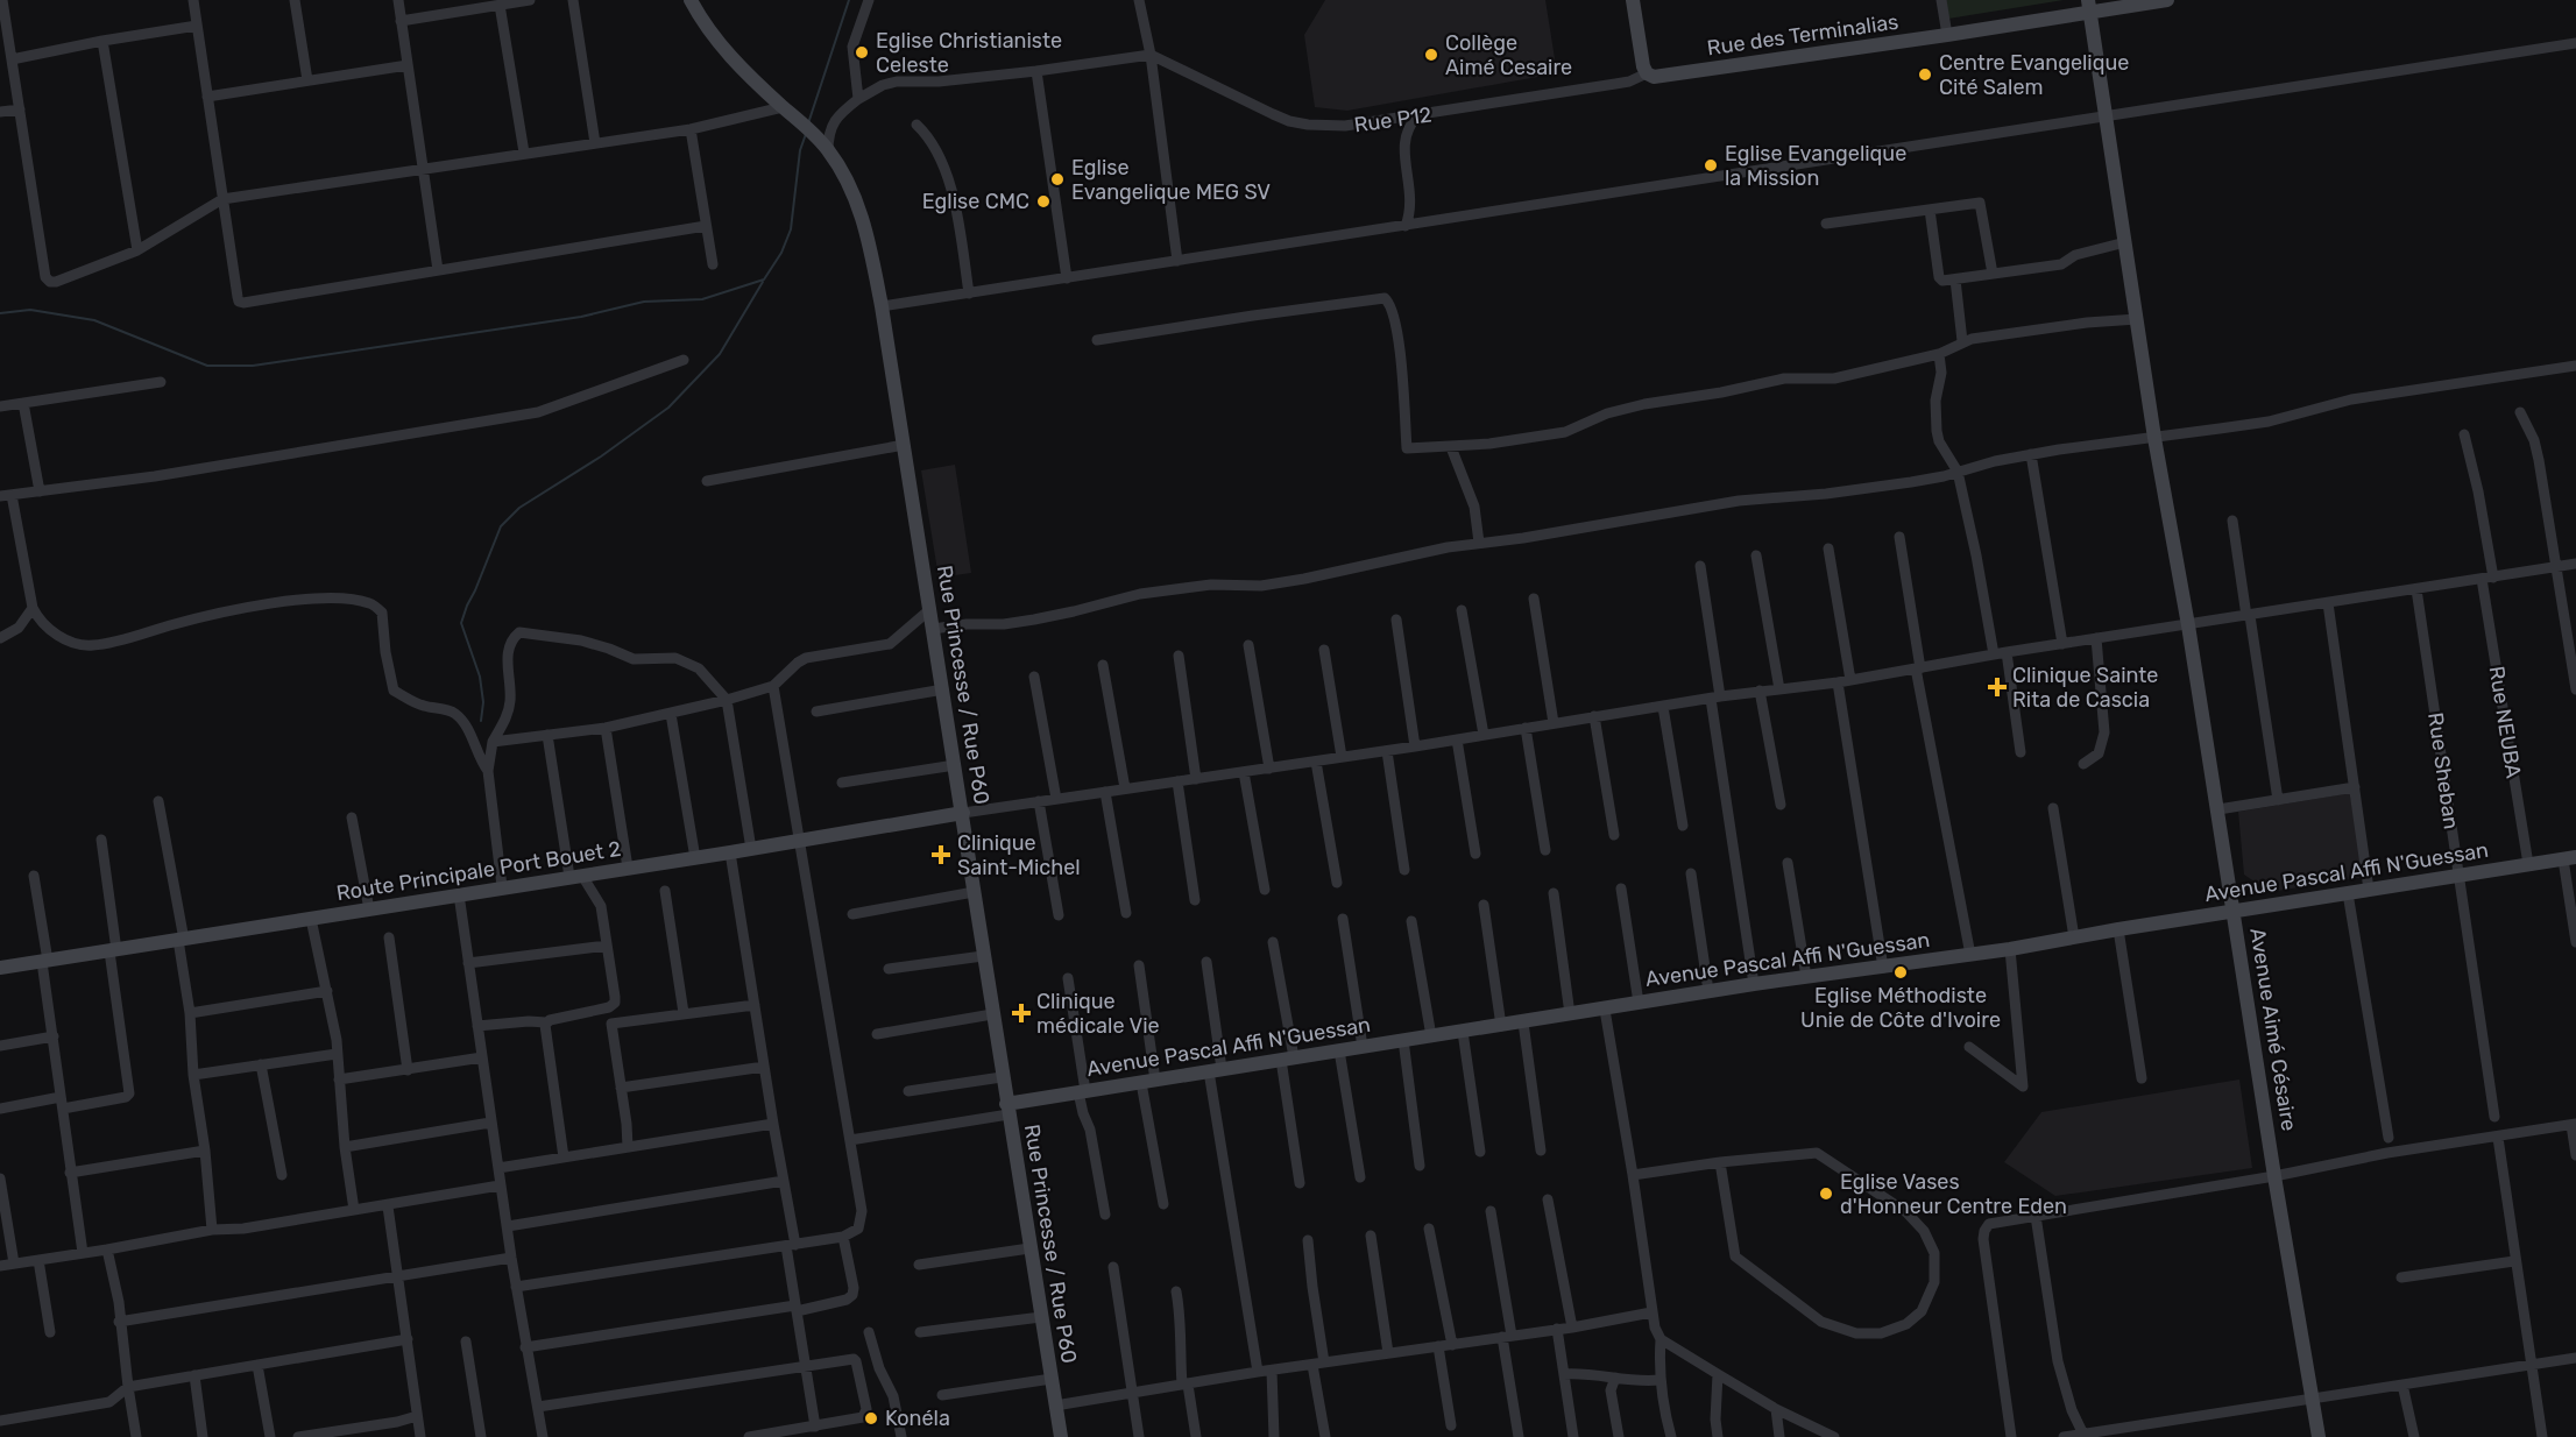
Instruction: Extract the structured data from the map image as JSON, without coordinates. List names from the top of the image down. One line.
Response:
{"streets":{"street":["Rue des Terminalias","Rue P12","Rue Princesse / Rue P60","Rue NEUBA","Rue Sheban","Route Principale Port Bouet 2","Avenue Pascal Affi N'Guessan","Avenue Aimé Césaire"]},"crossings":[["Rue des Terminalias","Rue P12"],["Rue des Terminalias","Avenue Aimé Césaire"],["Rue Princesse / Rue P60","Route Principale Port Bouet 2"],["Rue Princesse / Rue P60","Avenue Pascal Affi N'Guessan"],["Rue NEUBA","Avenue Pascal Affi N'Guessan"],["Rue Sheban","Avenue Pascal Affi N'Guessan"],["Avenue Pascal Affi N'Guessan","Avenue Aimé Césaire"]],"places":{"other":["Eglise Christianiste Celeste","Collège Aimé Cesaire","Centre Evangelique Cité Salem","Eglise Evangelique la Mission","Eglise Evangelique MEG SV","Eglise CMC","Eglise Méthodiste Unie de Côte d'Ivoire","Eglise Vases d'Honneur Centre Eden","Konéla"],"health":["Clinique Sainte Rita de Cascia","Clinique Saint-Michel","Clinique médicale Vie"]}}
